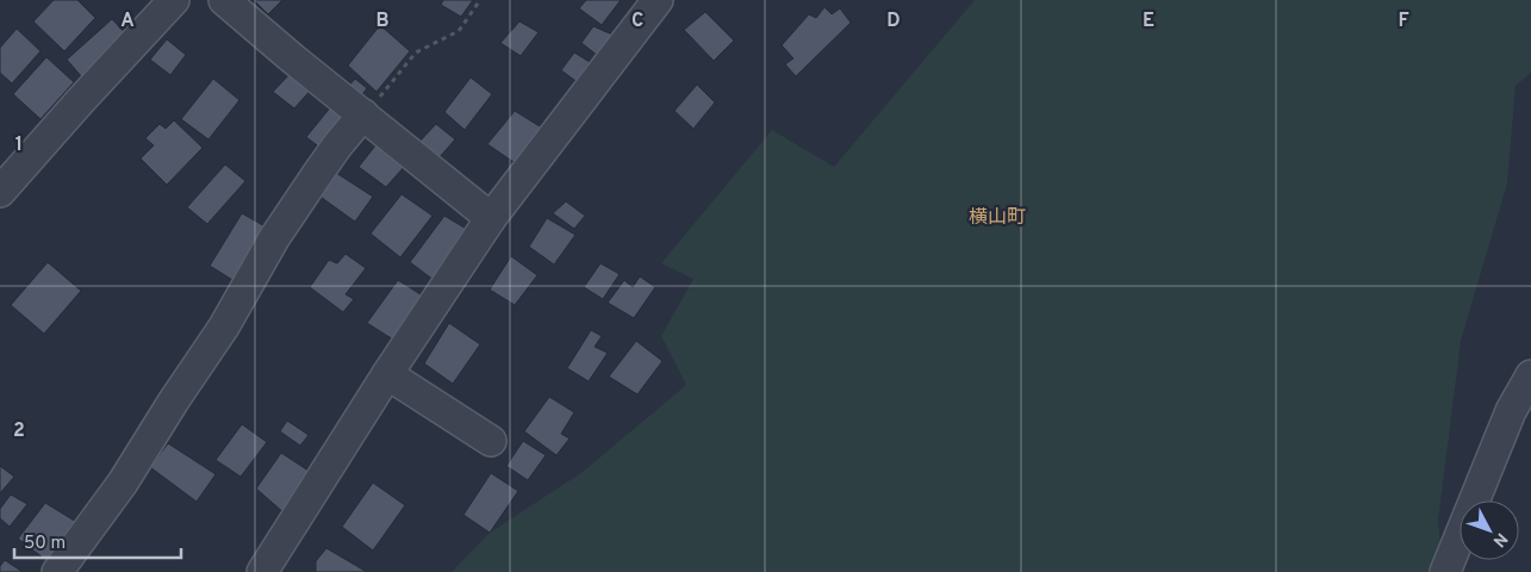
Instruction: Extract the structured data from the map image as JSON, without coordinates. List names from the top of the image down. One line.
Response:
{"districts":["横山町"],"scale_bar":"50 m","north":"bottom right","grid":{"columns":["A","B","C","D","E","F"],"rows":["1","2"]}}
